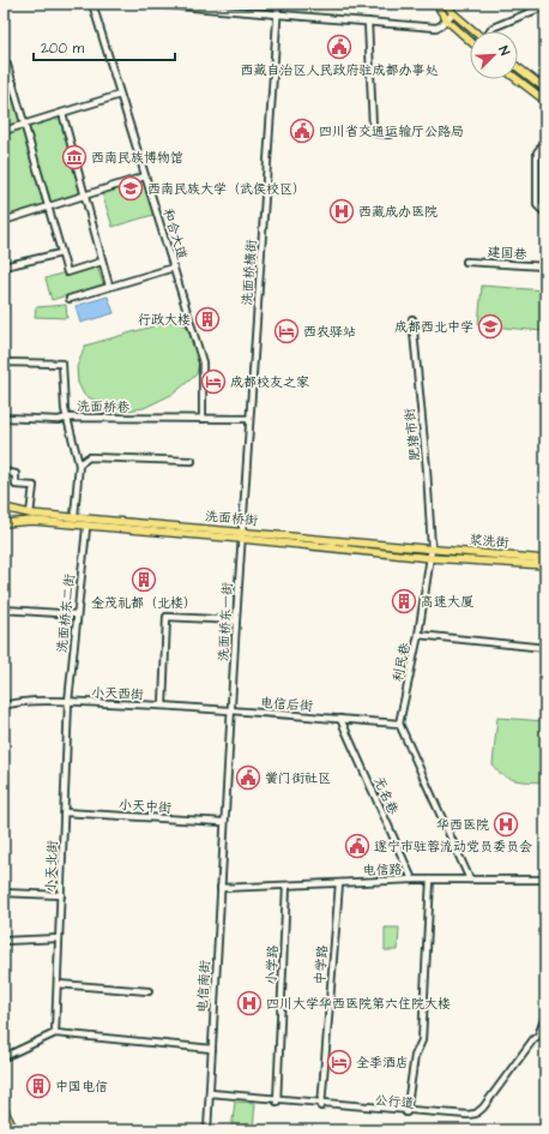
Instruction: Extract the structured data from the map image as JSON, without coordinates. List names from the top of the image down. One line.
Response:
{"streets":{"main road":["洗面桥街","浆洗街"],"street":["和合大道","建国巷","洗面桥横街","洗面桥巷","肥猪市街","洗面桥东二街","洗面桥东一街","利民巷","小天西街","电信后街","无名巷","小天中街","小天北街","电信路","小学路","中学路","电信南街","公行道"]},"crossings":[["和合大道","洗面桥巷"],["洗面桥横街","洗面桥巷"],["洗面桥横街","洗面桥街"],["洗面桥横街","洗面桥东一街"],["肥猪市街","洗面桥街"],["肥猪市街","浆洗街"],["肥猪市街","利民巷"],["洗面桥街","浆洗街"],["洗面桥街","洗面桥东二街"],["洗面桥街","洗面桥东一街"],["洗面桥街","利民巷"],["浆洗街","利民巷"],["洗面桥东二街","小天西街"],["洗面桥东二街","小天北街"],["洗面桥东一街","小天西街"],["洗面桥东一街","电信后街"],["洗面桥东一街","电信南街"],["小天西街","电信后街"],["小天西街","小天北街"],["小天西街","电信南街"],["电信后街","无名巷"],["电信后街","电信南街"],["无名巷","电信路"],["小天中街","小天北街"],["小天中街","电信南街"],["电信路","小学路"],["电信路","中学路"],["电信路","电信南街"],["小学路","公行道"],["中学路","公行道"],["电信南街","公行道"]],"places":{"public building":["西藏自治区人民政府驻成都办事处","四川省交通运输厅公路局","黉门街社区","遂宁市驻蓉流动党员委员会"],"museum":["西南民族博物馆"],"school or university":["西南民族大学（武侯校区）","成都西北中学"],"hospital":["西藏成办医院","华西医院","四川大学华西医院第六住院大楼"],"building":["行政大楼","金茂礼都（北楼）","高速大厦","中国电信"],"hotel":["西农驿站","成都校友之家","全季酒店"]},"scale_bar":"200 m","north":"top right"}
